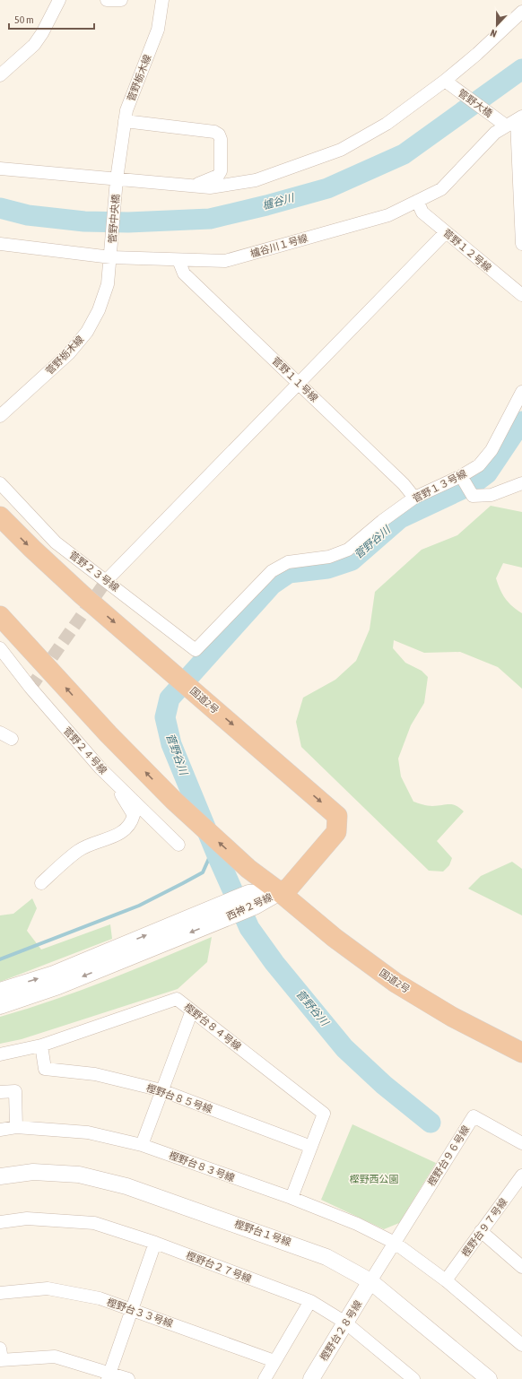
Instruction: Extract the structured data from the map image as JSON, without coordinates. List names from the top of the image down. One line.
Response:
{"streets":{"highway":["国道2号"],"street":["菅野栃木線","管野大橋","管野中央橋","櫨谷川１号線","菅野１２号線","菅野１１号線","菅野１３号線","菅野２３号線","菅野２４号線","西神２号線","樫野台８４号線","樫野台８５号線","樫野台９６号線","樫野台８３号線","樫野台９７号線","樫野台１号線","樫野台２７号線","樫野台３３号線","樫野台２８号線"]},"crossings":[["菅野栃木線","管野中央橋"],["菅野栃木線","櫨谷川１号線"],["管野大橋","櫨谷川１号線"],["管野中央橋","櫨谷川１号線"],["櫨谷川１号線","菅野１２号線"],["櫨谷川１号線","菅野１１号線"],["菅野１１号線","菅野１３号線"],["菅野１３号線","菅野２３号線"],["国道2号","西神２号線"],["樫野台８４号線","樫野台８５号線"],["樫野台８４号線","樫野台８３号線"],["樫野台９６号線","樫野台８３号線"],["樫野台９６号線","樫野台１号線"],["樫野台９６号線","樫野台２８号線"],["樫野台１号線","樫野台２８号線"],["樫野台２７号線","樫野台２８号線"]],"water":["櫨谷川","菅野谷川"],"parks":["樫野西公園"],"scale_bar":"50 m","north":"bottom"}
